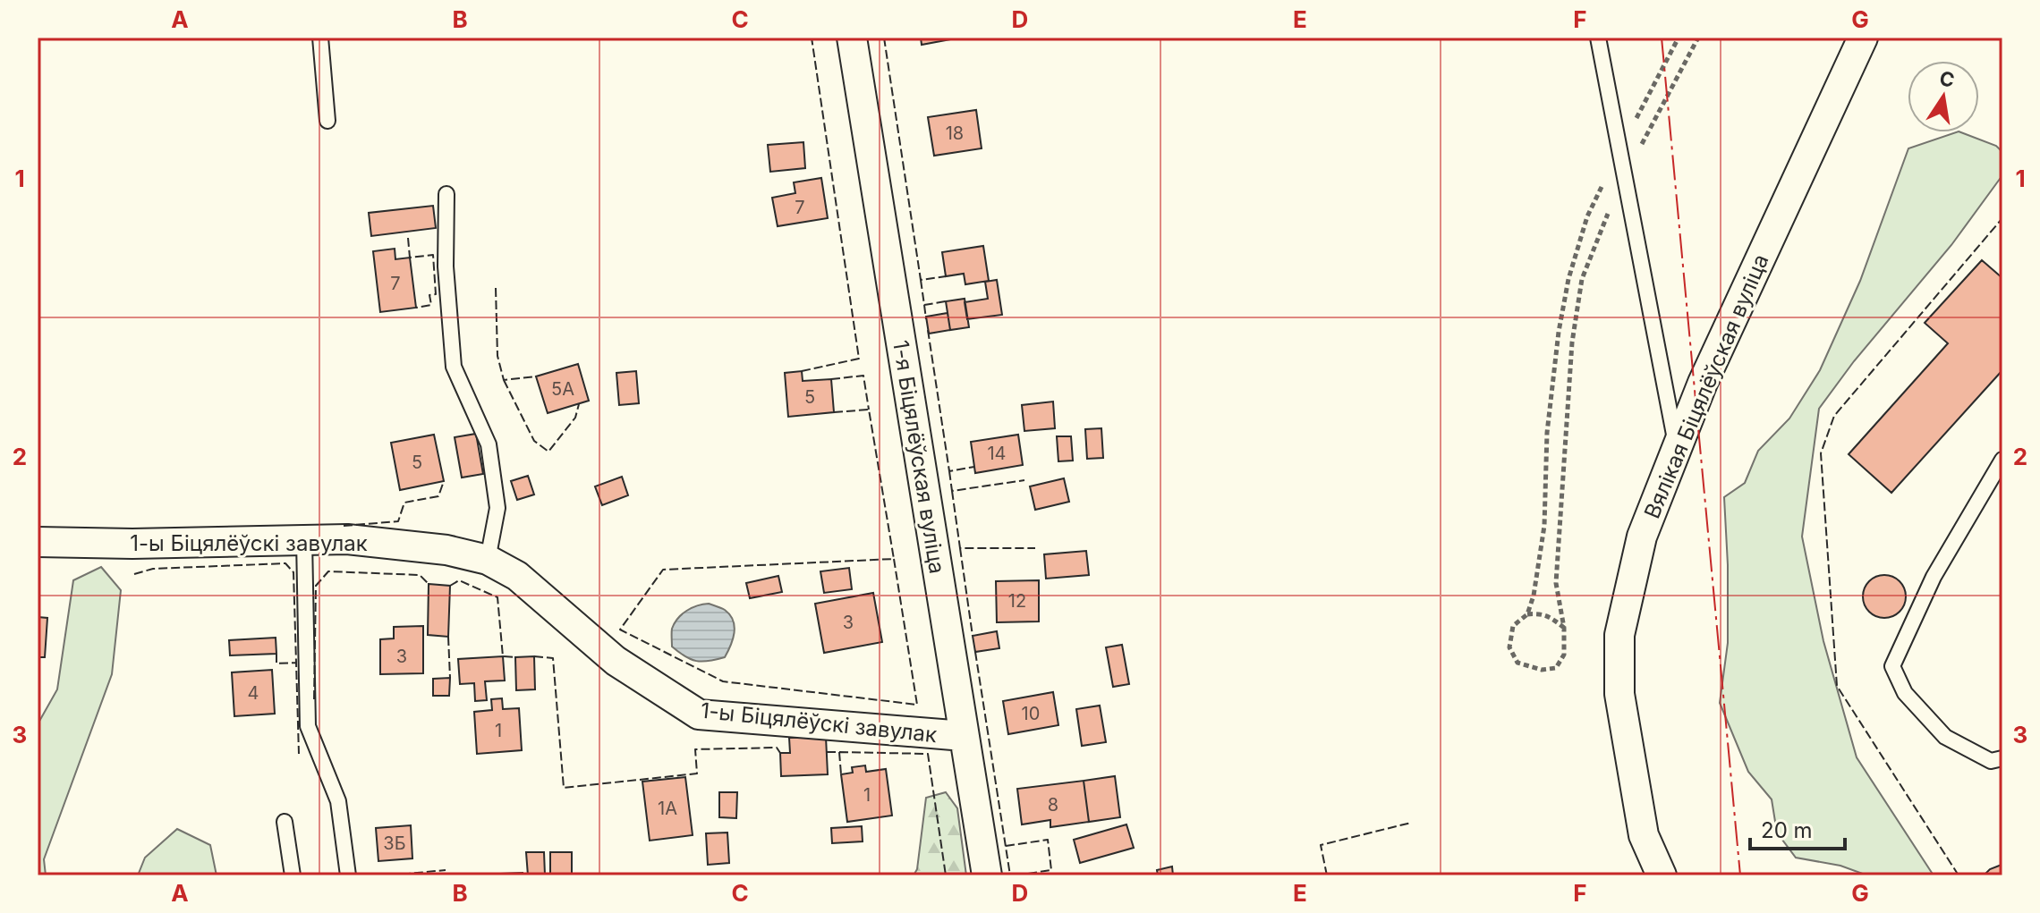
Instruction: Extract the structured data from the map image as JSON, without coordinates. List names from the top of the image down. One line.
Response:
{"streets":{"street":["Вялікая Біцялёўская вуліца","1-я Біцялёўская вуліца","1-ы Біцялёўскі завулак"]},"crossings":[["1-я Біцялёўская вуліца","1-ы Біцялёўскі завулак"]],"house_numbers":["18","7","7","5А","5","14","5","12","3","3","4","10","1","1","8","1А","3Б"],"scale_bar":"20 m","north":"top","grid":{"columns":["A","B","C","D","E","F","G"],"rows":["1","2","3"]}}
